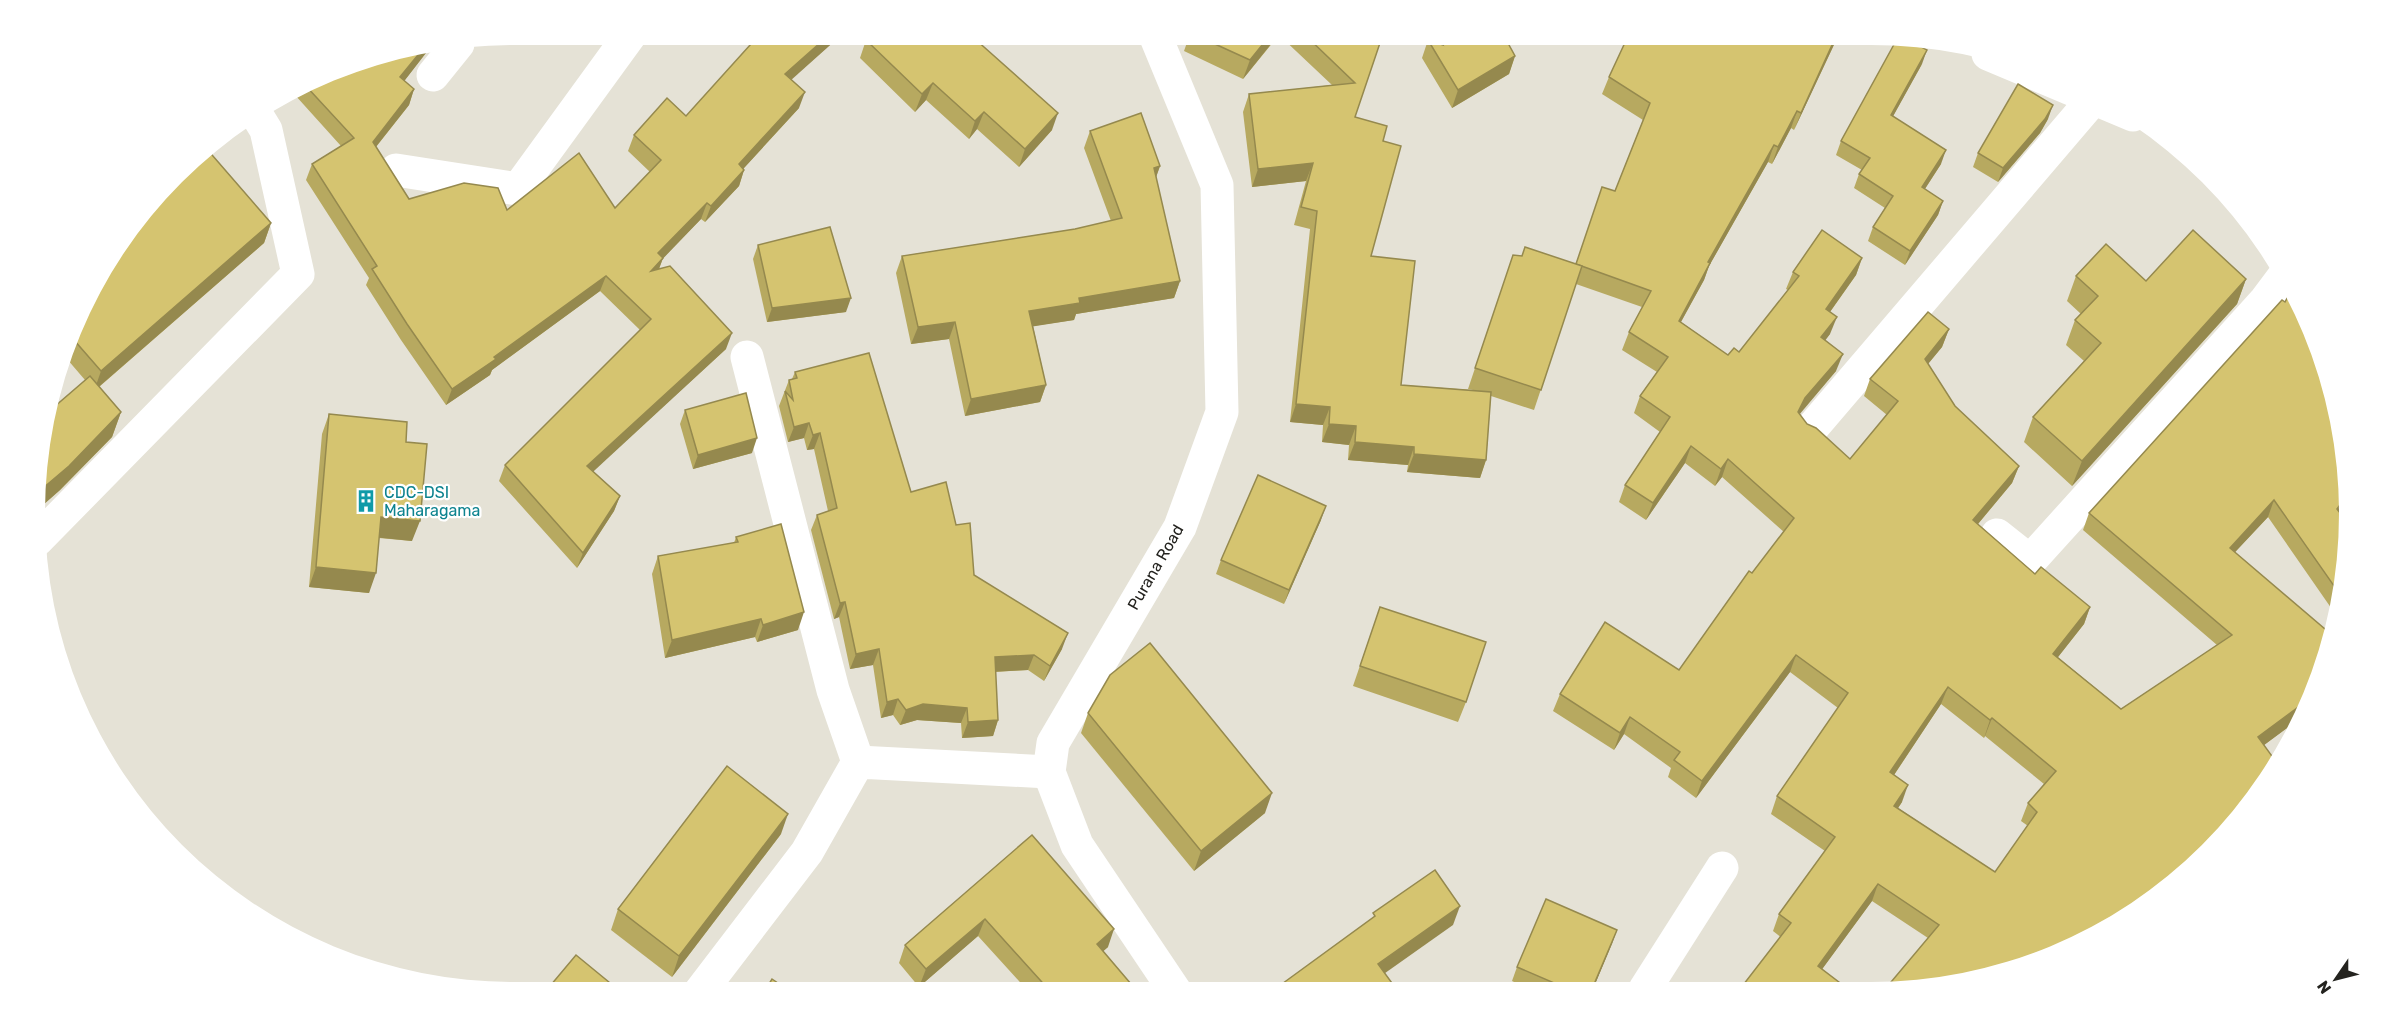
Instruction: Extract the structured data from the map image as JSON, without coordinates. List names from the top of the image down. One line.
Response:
{"streets":{"street":["Purana Road"]},"places":{"building":["CDC-DSI Maharagama"]},"north":"bottom left"}
